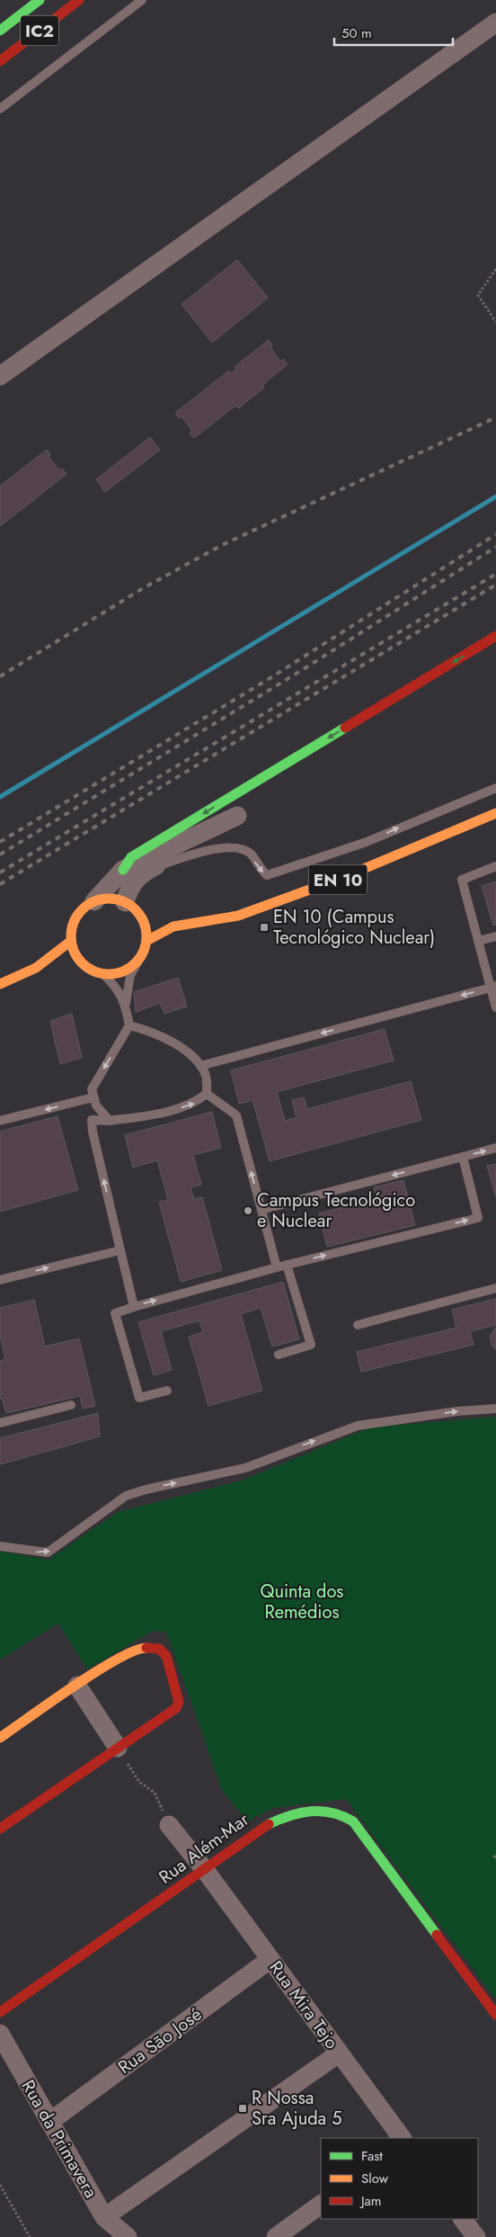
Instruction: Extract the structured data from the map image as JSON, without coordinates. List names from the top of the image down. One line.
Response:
{"streets":{"main road":["IC2","EN 10","Rua Além-Mar"],"street":["Rua Mira Tejo","Rua São José","Rua da Primavera"]},"crossings":[["Rua Além-Mar","Rua Mira Tejo"],["Rua Mira Tejo","Rua São José"],["Rua São José","Rua da Primavera"]],"parks":["Quinta dos Remédios"],"places":{"transit":["EN 10 (Campus Tecnológico Nuclear)","R Nossa Sra Ajuda 5"],"other":["Campus Tecnológico e Nuclear"]},"legend":["Fast","Slow","Jam"],"scale_bar":"50 m"}
